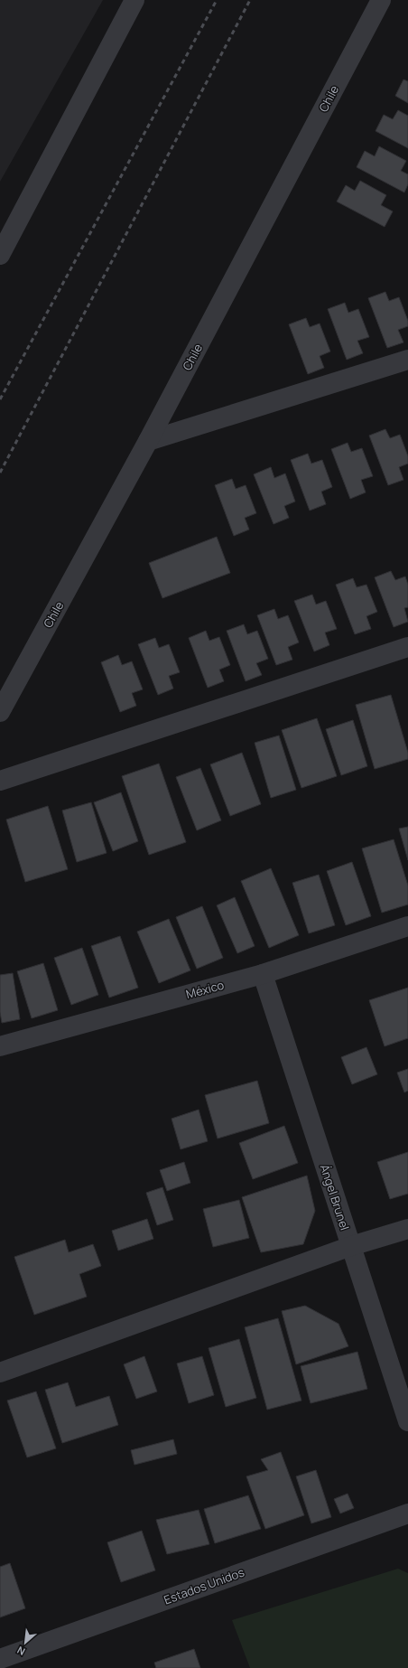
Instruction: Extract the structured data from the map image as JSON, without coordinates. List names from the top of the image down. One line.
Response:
{"streets":{"street":["Chile","México","Ángel Brunel","Estados Unidos"]},"crossings":[["México","Ángel Brunel"]],"north":"bottom left"}
